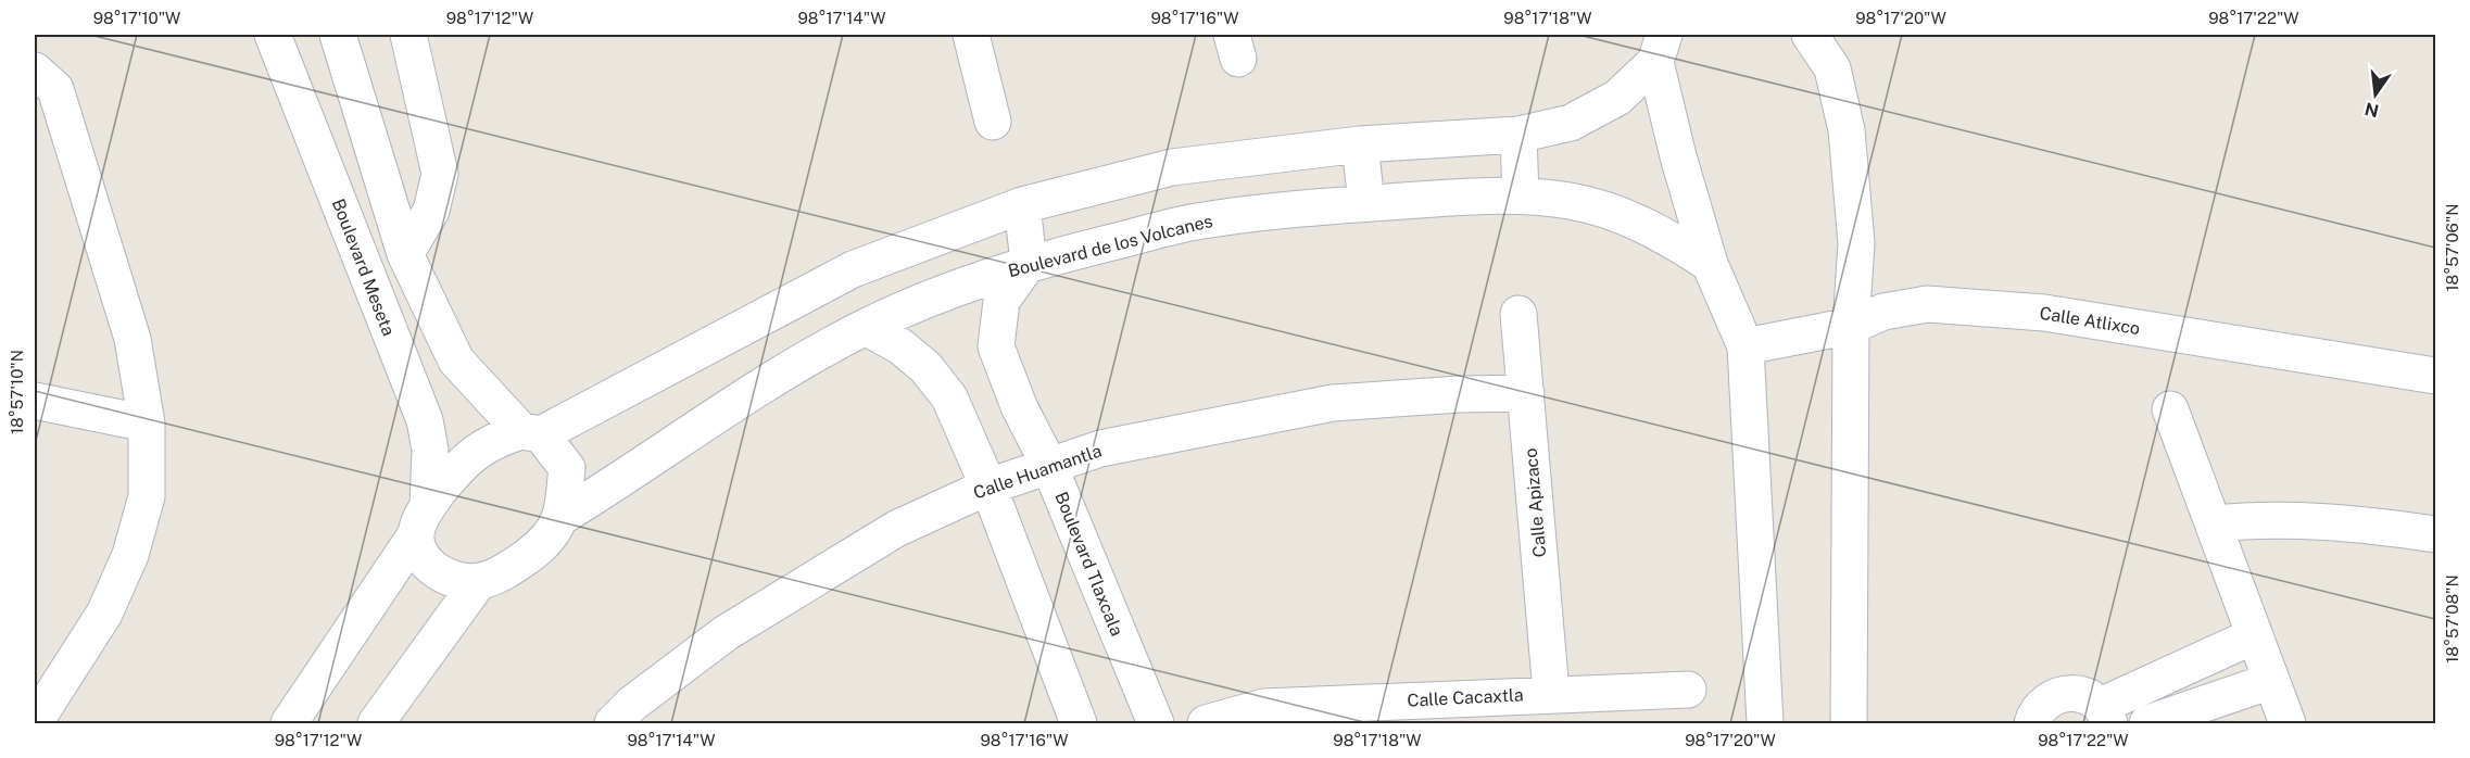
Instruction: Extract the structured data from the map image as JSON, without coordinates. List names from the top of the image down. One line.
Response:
{"streets":{"street":["Boulevard de los Volcanes","Boulevard Meseta","Calle Atlixco","Calle Huamantla","Calle Apizaco","Boulevard Tlaxcala","Calle Cacaxtla"]},"crossings":[["Boulevard de los Volcanes","Boulevard Meseta"],["Boulevard de los Volcanes","Boulevard Tlaxcala"],["Calle Huamantla","Calle Apizaco"],["Calle Huamantla","Boulevard Tlaxcala"],["Calle Apizaco","Calle Cacaxtla"]],"north":"bottom","coordinates":["98°17'10\"W","98°17'12\"W","98°17'14\"W","98°17'16\"W","98°17'18\"W","98°17'20\"W","98°17'22\"W","18°57'06\"N","18°57'10\"N","18°57'08\"N"]}
